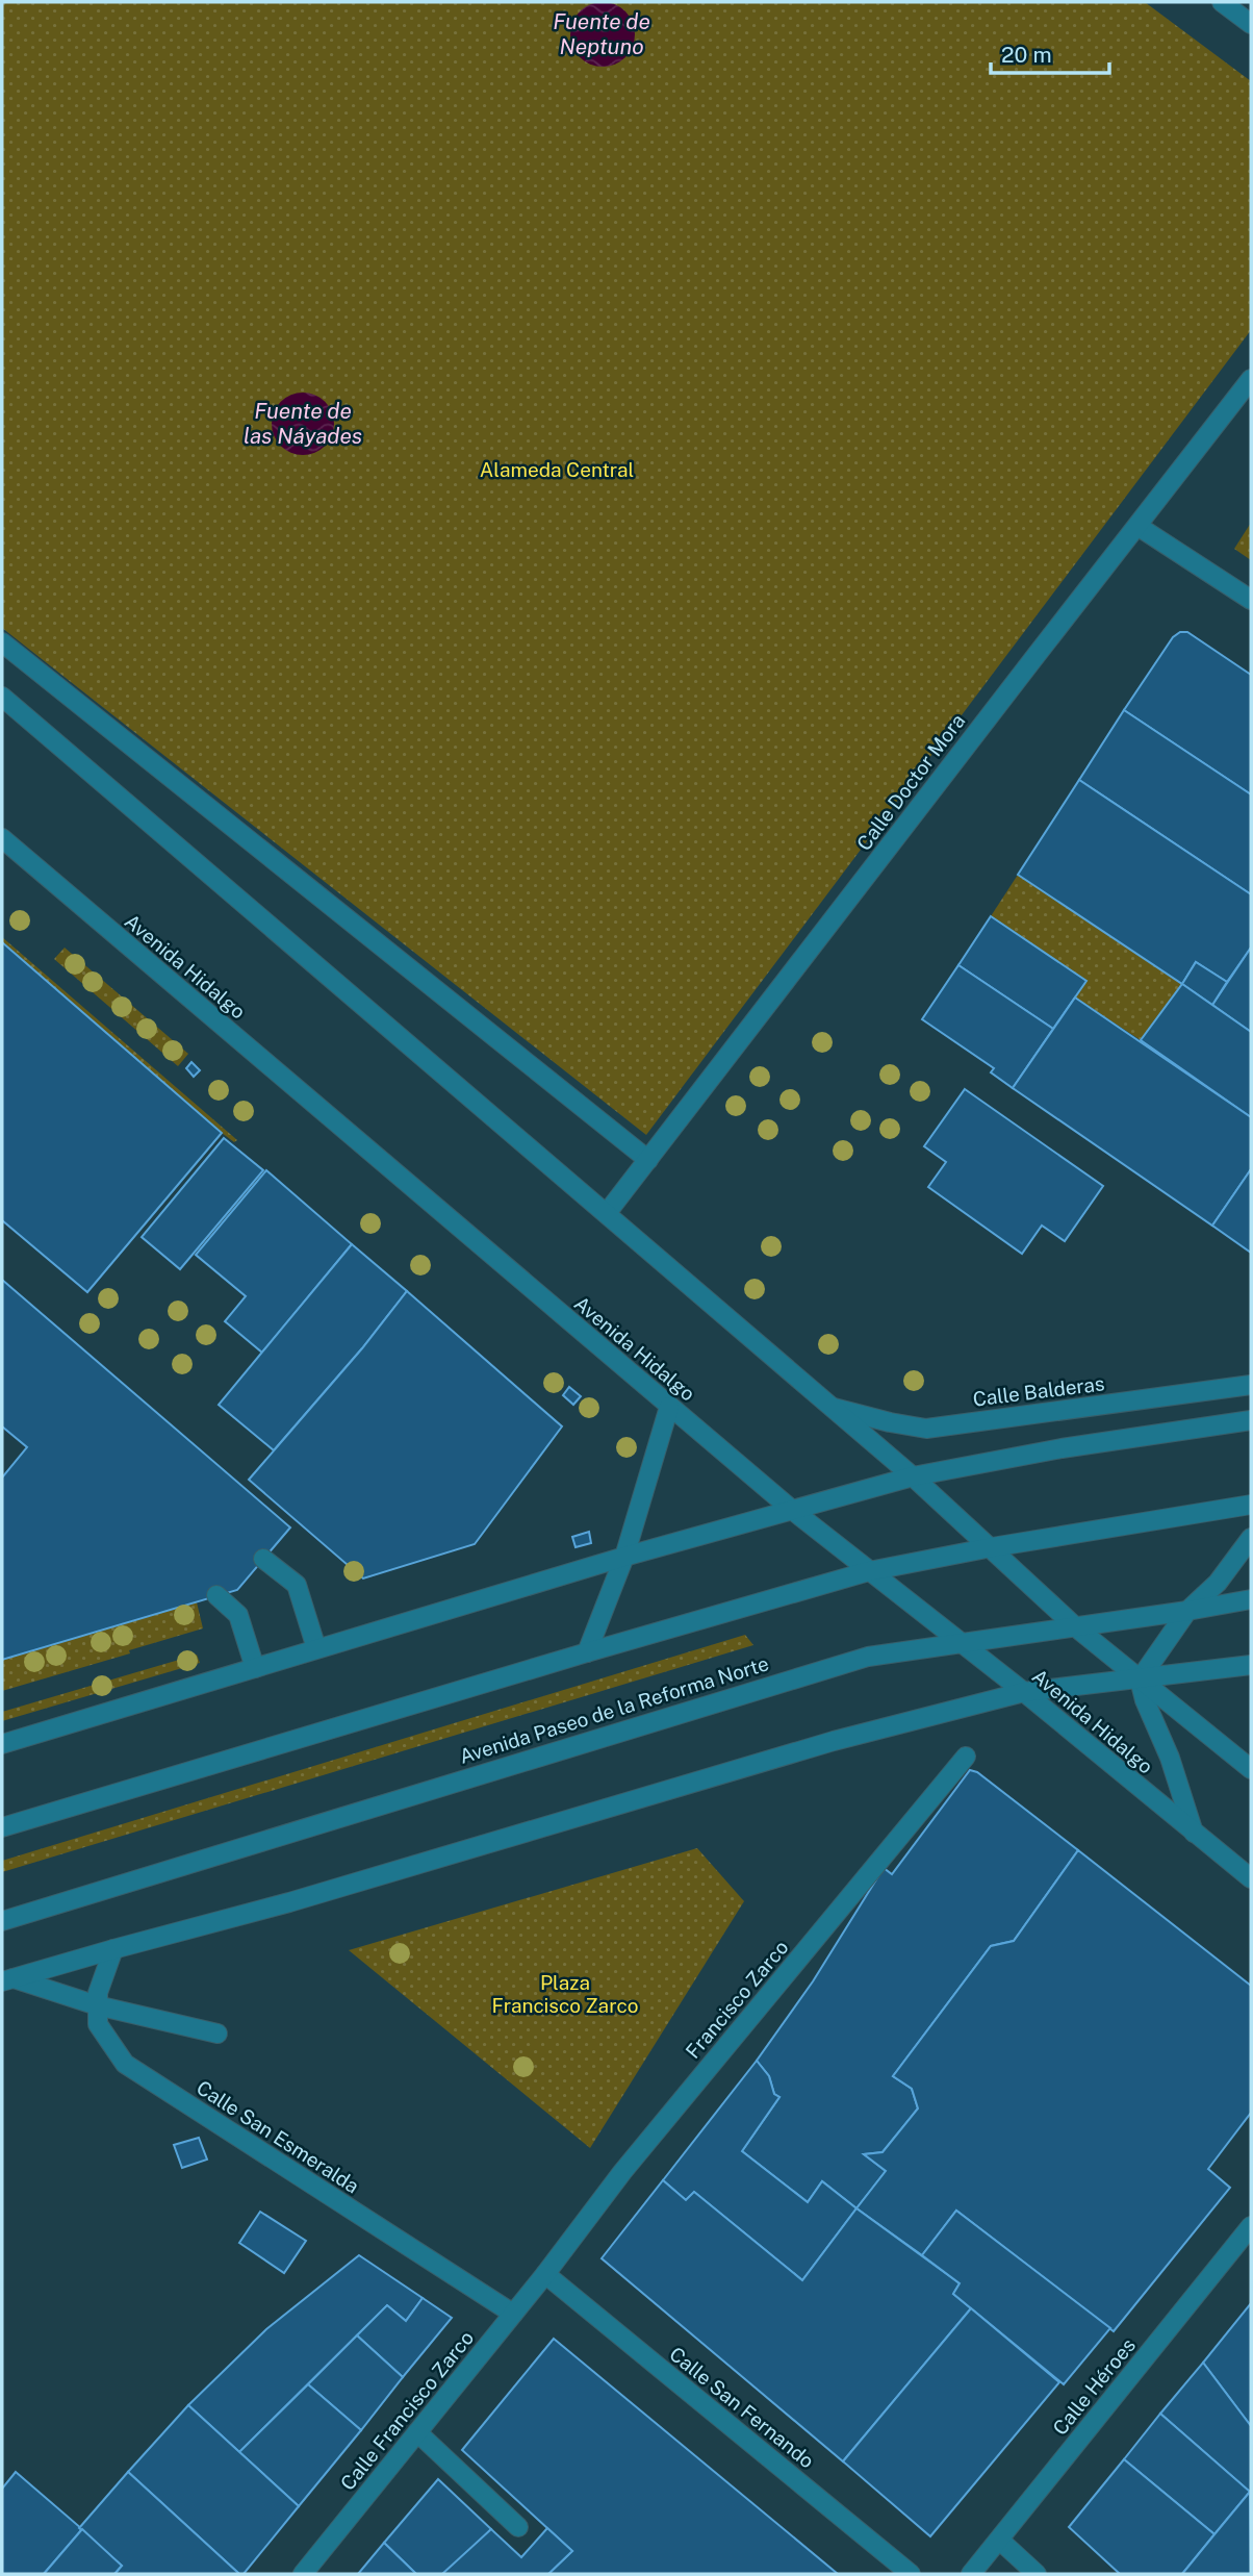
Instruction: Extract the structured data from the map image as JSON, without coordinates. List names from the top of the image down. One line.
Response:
{"streets":{"street":["Calle Doctor Mora","Avenida Hidalgo","Calle Balderas","Avenida Paseo de la Reforma Norte","Francisco Zarco","Calle San Esmeralda","Calle Héroes","Calle San Fernando","Calle Francisco Zarco"]},"crossings":[["Avenida Hidalgo","Avenida Paseo de la Reforma Norte"],["Francisco Zarco","Calle San Fernando"],["Francisco Zarco","Calle Francisco Zarco"],["Calle San Esmeralda","Calle Francisco Zarco"],["Calle San Fernando","Calle Francisco Zarco"]],"water":["Fuente de Neptuno","Fuente de las Náyades"],"parks":["Alameda Central","Plaza Francisco Zarco"],"scale_bar":"20 m"}
